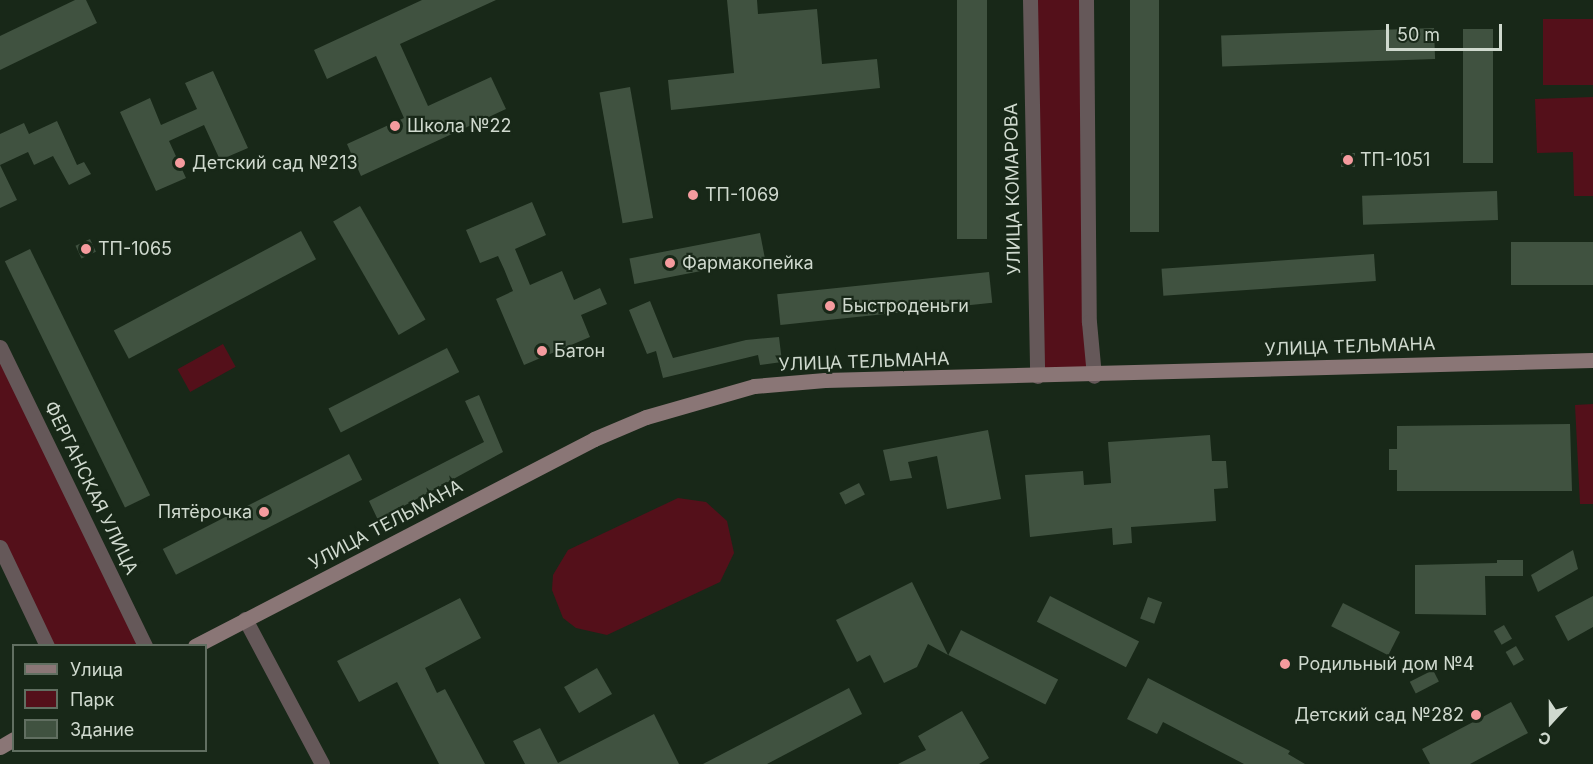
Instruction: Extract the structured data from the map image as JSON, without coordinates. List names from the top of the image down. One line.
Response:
{"streets":{"main road":["УЛИЦА ТЕЛЬМАНА"],"street":["УЛИЦА КОМАРОВА","ФЕРГАНСКАЯ УЛИЦА"]},"crossings":[["УЛИЦА КОМАРОВА","УЛИЦА ТЕЛЬМАНА"]],"places":["Школа №22","ТП-1051","Детский сад №213","ТП-1069","ТП-1065","Фармакопейка","Быстроденьги","Батон","Пятёрочка","Родильный дом №4","Детский сад №282"],"legend":["Улица","Парк","Здание"],"scale_bar":"50 m","north":"bottom"}
